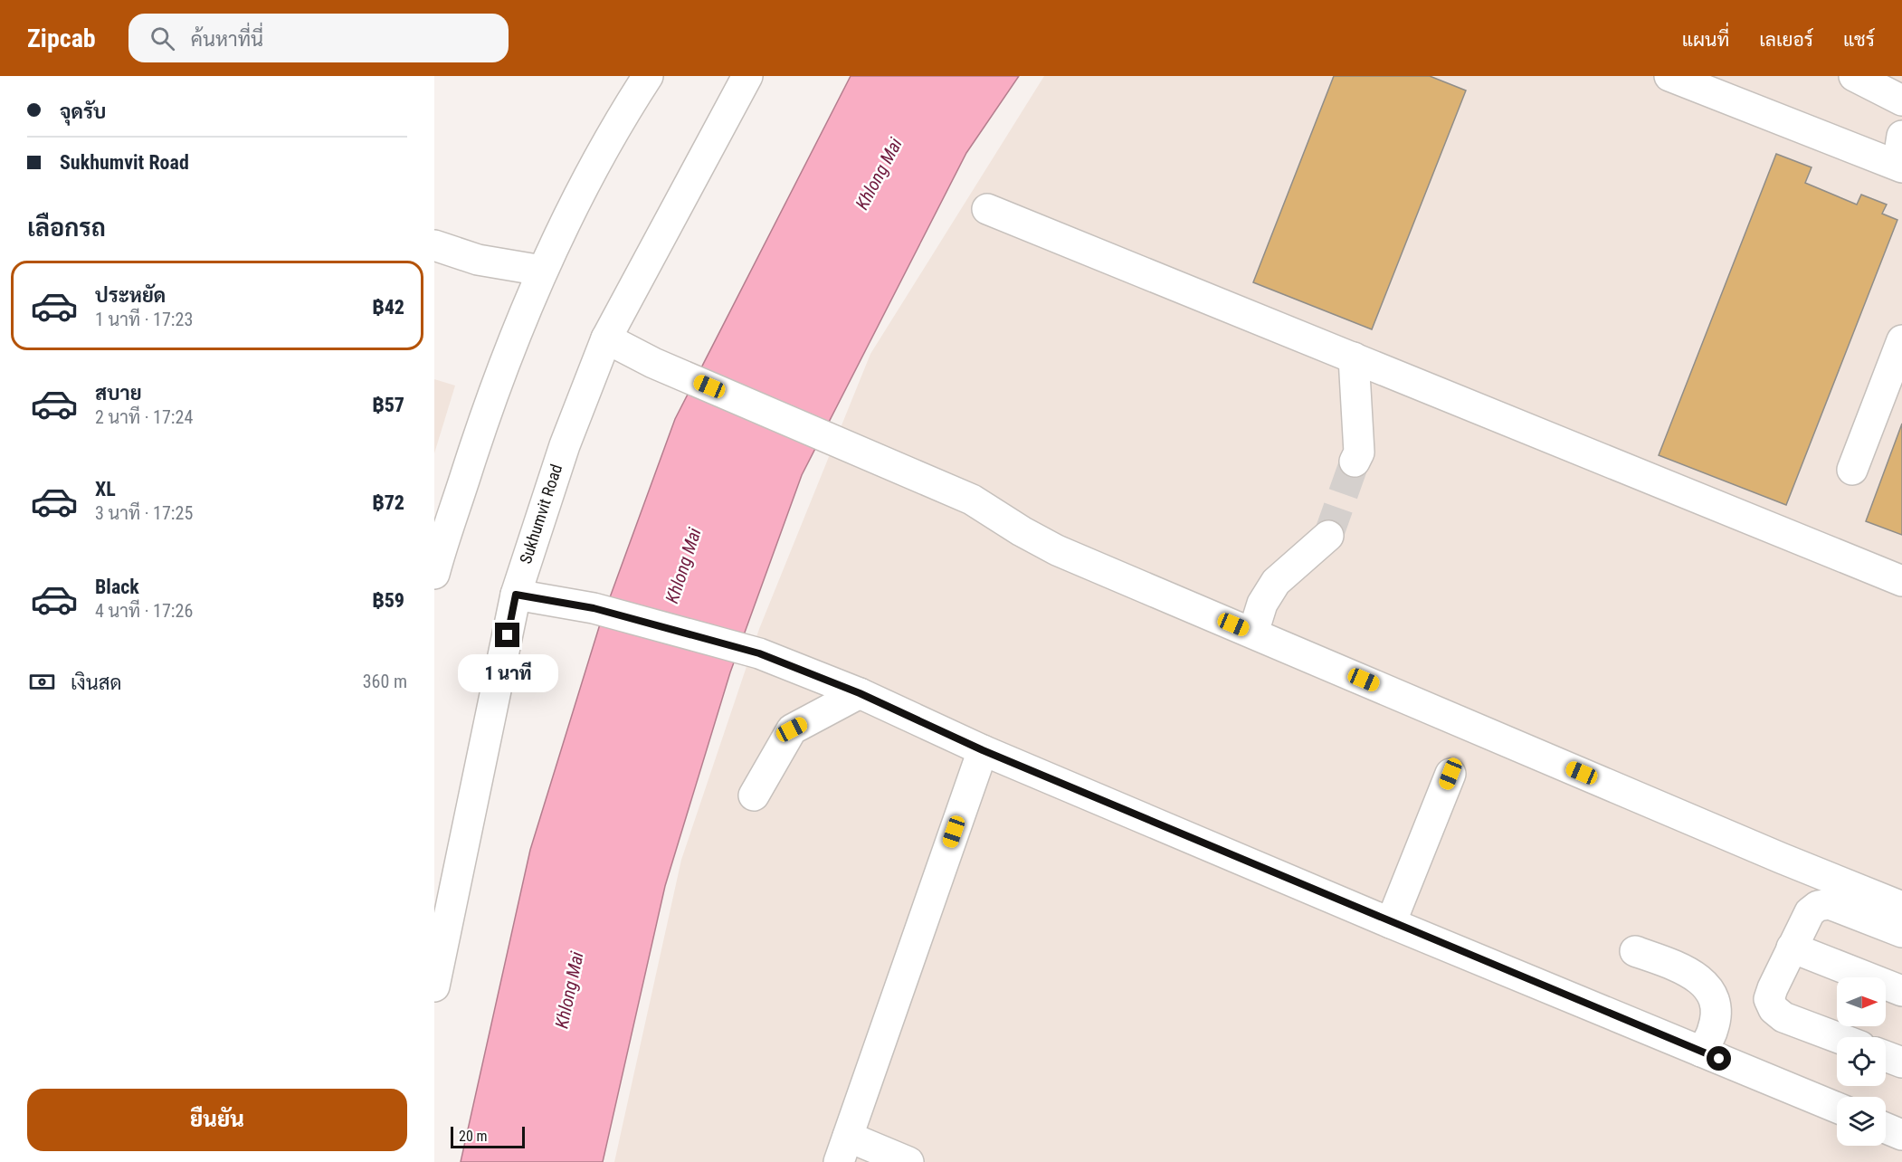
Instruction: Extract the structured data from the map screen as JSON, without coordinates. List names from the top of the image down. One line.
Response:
{"streets":{"main road":["Sukhumvit Road"]},"water":["Khlong Mai"],"scale_bar":"20 m","north":"right","page":{"header":"Zipcab","search":"ค้นหาที่นี่","nav":["แผนที่","เลเยอร์","แชร์"],"banner":["จุดรับ","Sukhumvit Road"],"heading":"เลือกรถ","list":[{"name":"ประหยัด","note":"1 นาที · 17:23","value":"฿42"},{"name":"สบาย","note":"2 นาที · 17:24","value":"฿57"},{"name":"XL","note":"3 นาที · 17:25","value":"฿72"},{"name":"Black","note":"4 นาที · 17:26","value":"฿59"}],"pay":["เงินสด","360 m"],"bubble":"1 นาที","buttons":"ยืนยัน","scale":"20 m"}}
